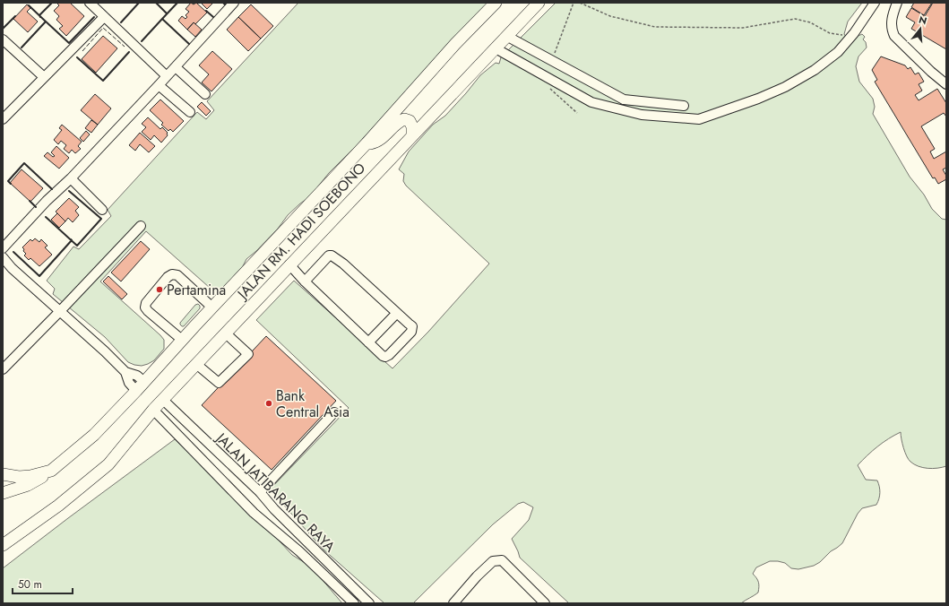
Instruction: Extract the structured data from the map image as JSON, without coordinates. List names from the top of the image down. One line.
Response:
{"streets":{"main road":["JALAN RM. HADI SOEBONO"],"street":["JALAN JATIBARANG RAYA"]},"crossings":[["JALAN RM. HADI SOEBONO","JALAN JATIBARANG RAYA"]],"places":["Pertamina","Bank Central Asia"],"scale_bar":"50 m","north":"top"}
